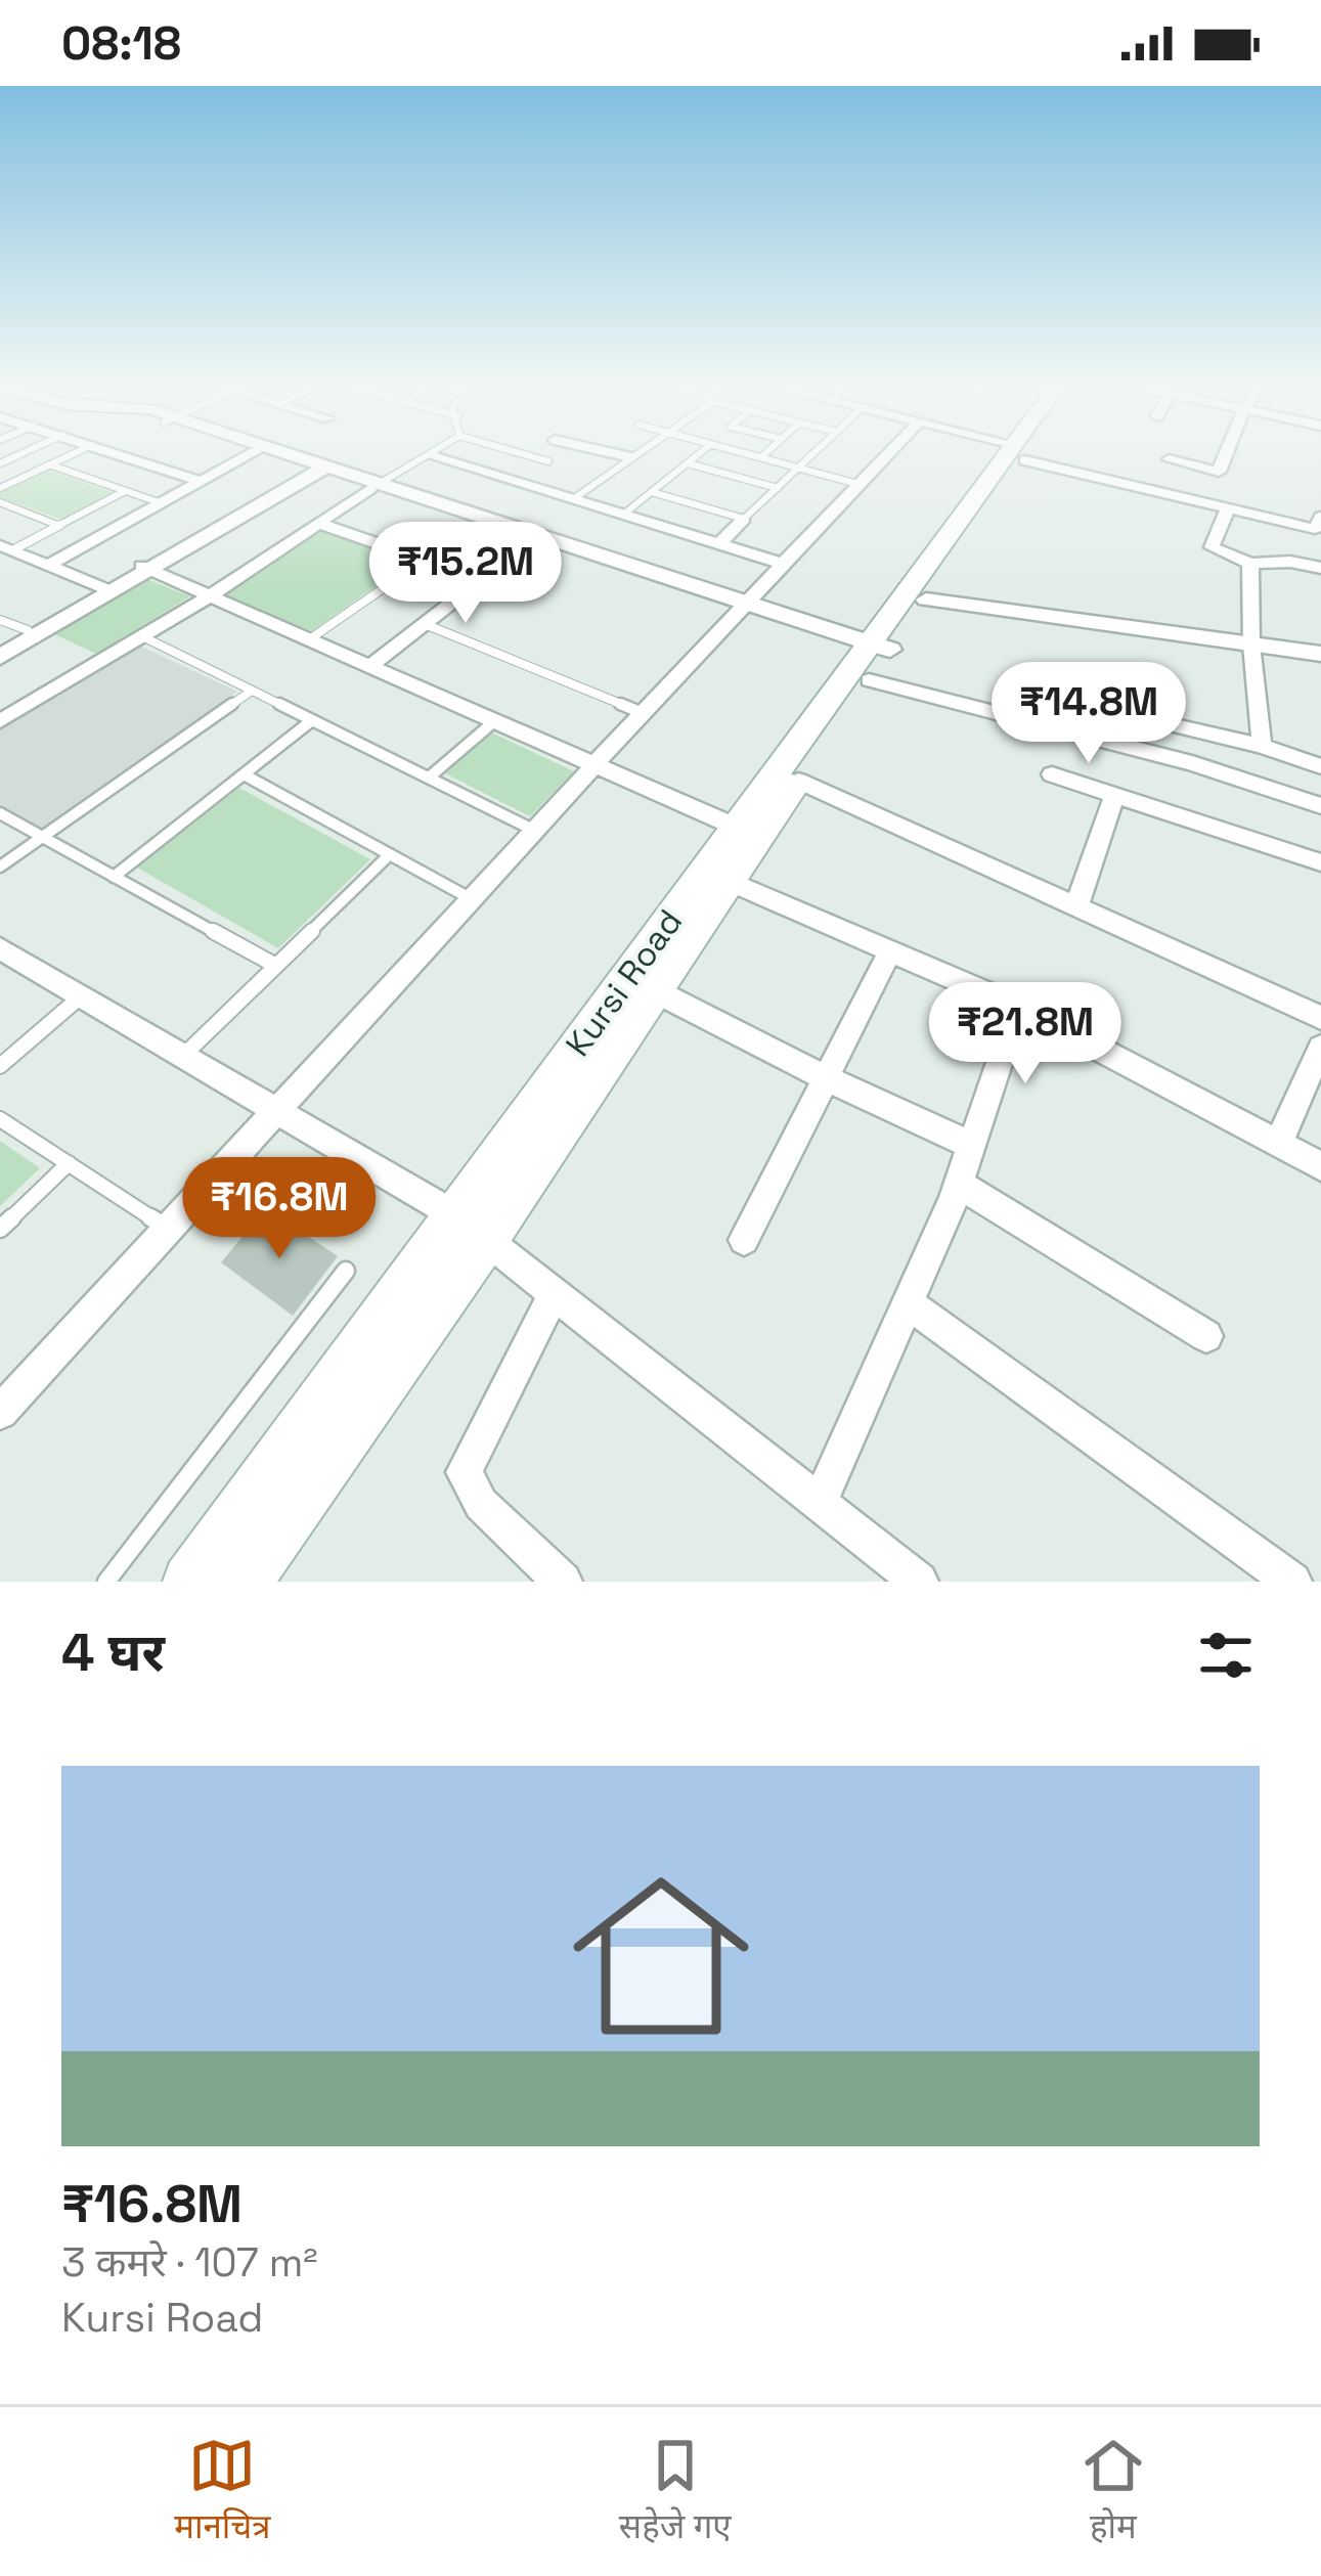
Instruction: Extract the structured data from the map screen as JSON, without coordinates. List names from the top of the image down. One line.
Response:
{"streets":{"main road":["Kursi Road"]},"page":{"status":"08:18","price":["₹15.2M","₹14.8M","₹21.8M","₹16.8M"],"heading":"4 घर","list":[{"name":"₹16.8M","note":"3 कमरे · 107 m² · Kursi Road"}],"tabs":["मानचित्र","सहेजे गए","होम"]}}
